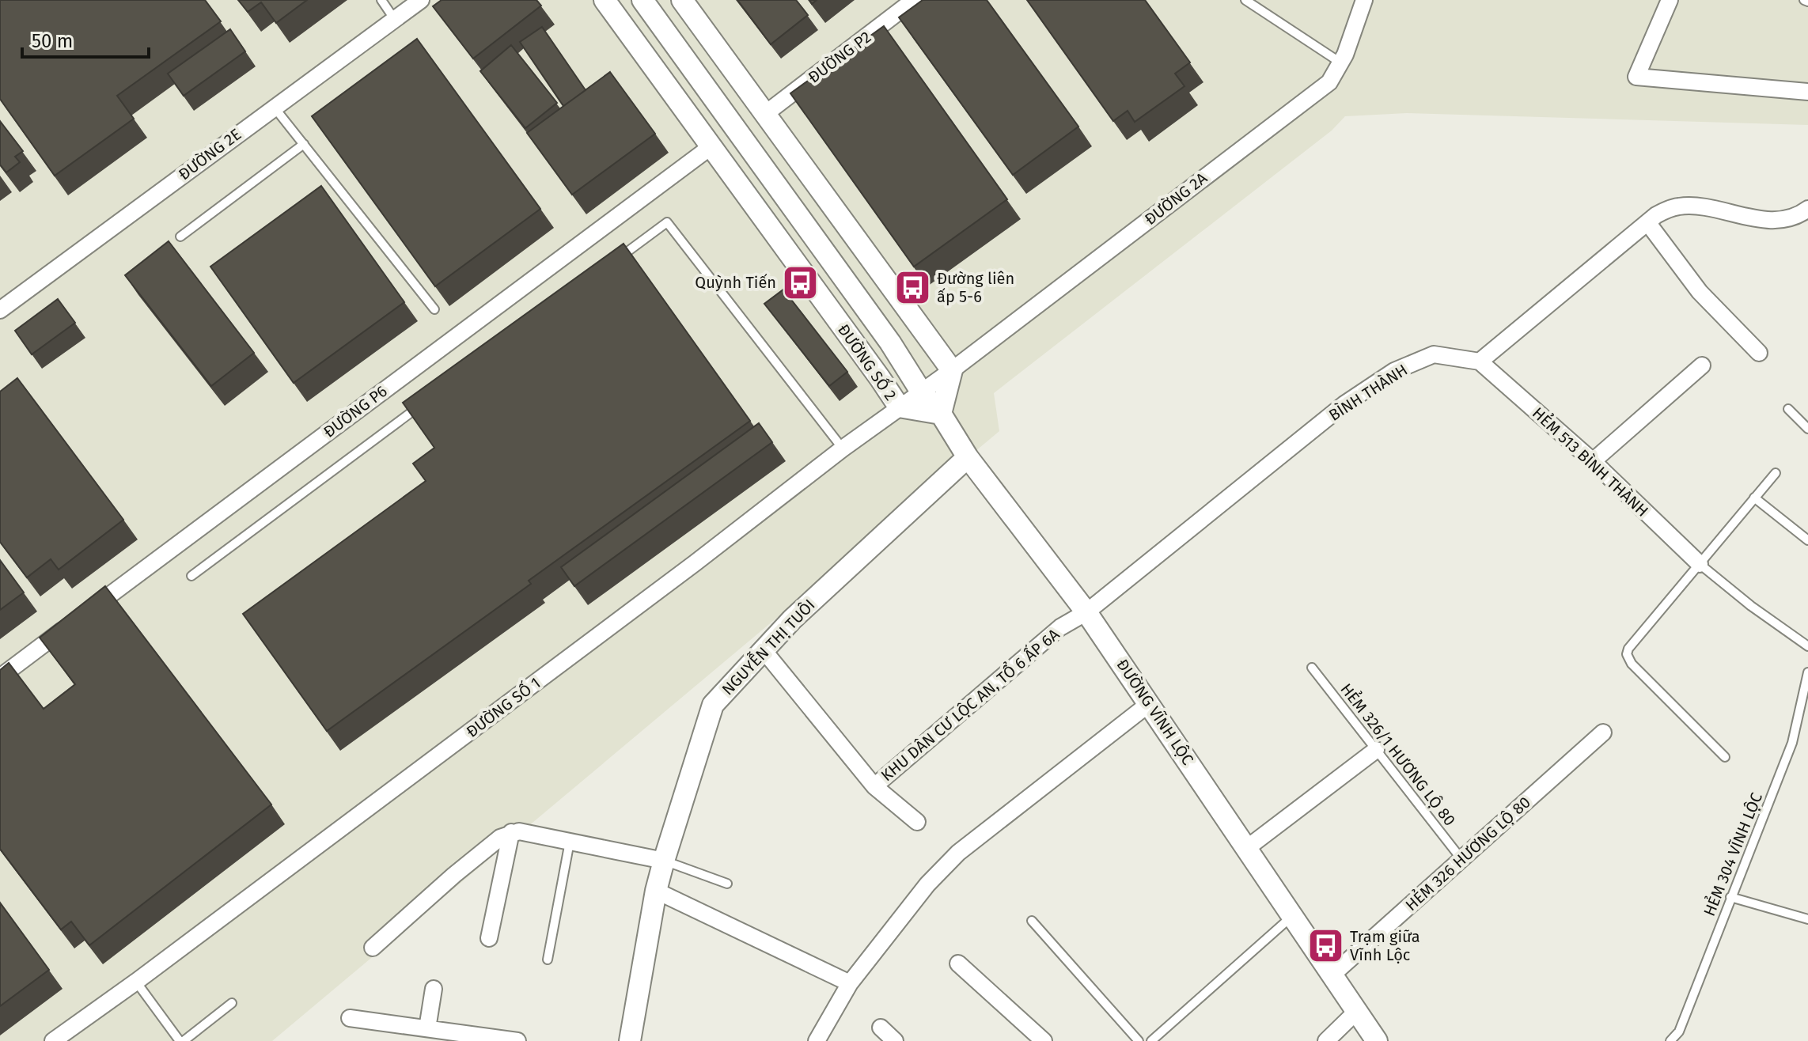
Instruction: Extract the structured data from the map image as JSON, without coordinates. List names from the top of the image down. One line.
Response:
{"streets":{"main road":["ĐƯỜNG SỐ 2","NGUYỄN THỊ TUÔI","ĐƯỜNG VĨNH LỘC"],"street":["ĐƯỜNG P2","ĐƯỜNG 2E","ĐƯỜNG 2A","BÌNH THÀNH","ĐƯỜNG P6","HẺM 513 BÌNH THÀNH","KHU DÂN CƯ LỘC AN, TỔ 6 ẤP 6A","ĐƯỜNG SỐ 1","HẺM 326 HƯƠNG LỘ 80"],"lane":["HẺM 326/1 HƯƠNG LỘ 80","HẺM 304 VĨNH LỘC"]},"crossings":[["ĐƯỜNG 2A","ĐƯỜNG SỐ 1"],["ĐƯỜNG SỐ 2","ĐƯỜNG P6"],["ĐƯỜNG SỐ 2","ĐƯỜNG SỐ 1"],["ĐƯỜNG SỐ 2","ĐƯỜNG VĨNH LỘC"],["BÌNH THÀNH","HẺM 513 BÌNH THÀNH"],["BÌNH THÀNH","KHU DÂN CƯ LỘC AN, TỔ 6 ẤP 6A"],["BÌNH THÀNH","ĐƯỜNG VĨNH LỘC"],["NGUYỄN THỊ TUÔI","KHU DÂN CƯ LỘC AN, TỔ 6 ẤP 6A"],["NGUYỄN THỊ TUÔI","ĐƯỜNG VĨNH LỘC"],["KHU DÂN CƯ LỘC AN, TỔ 6 ẤP 6A","ĐƯỜNG VĨNH LỘC"],["ĐƯỜNG SỐ 1","ĐƯỜNG VĨNH LỘC"],["ĐƯỜNG VĨNH LỘC","HẺM 326 HƯƠNG LỘ 80"],["HẺM 326/1 HƯƠNG LỘ 80","HẺM 326 HƯƠNG LỘ 80"]],"places":{"bus stop":["Quỳnh Tiến","Đường liên ấp 5-6","Trạm giữa Vĩnh Lộc"]},"scale_bar":"50 m"}
